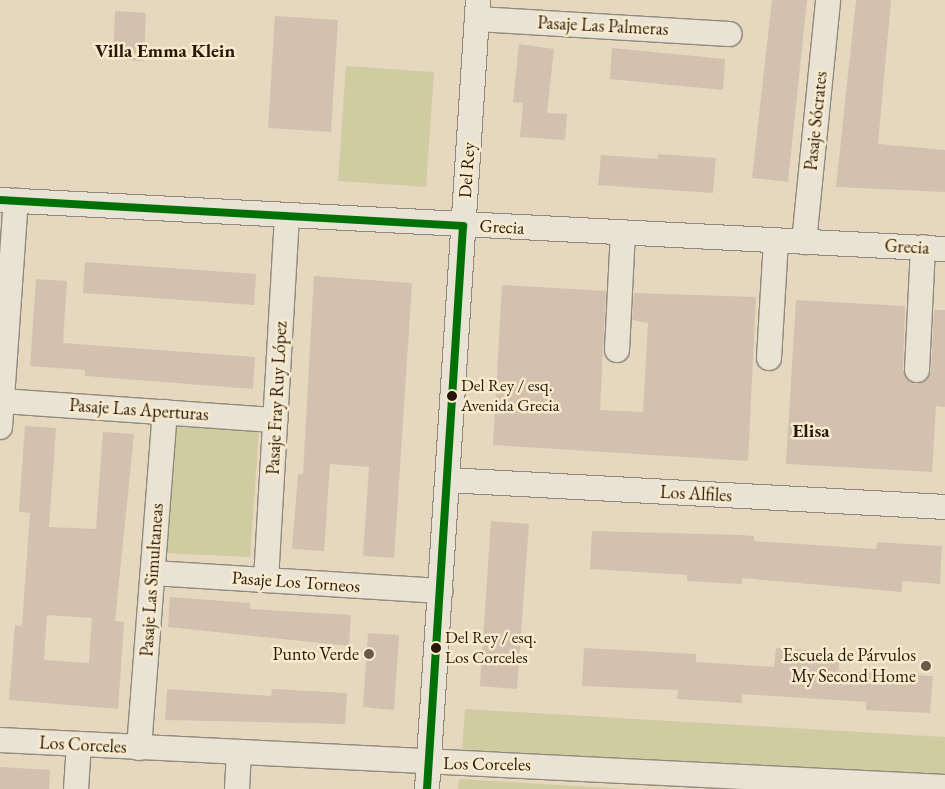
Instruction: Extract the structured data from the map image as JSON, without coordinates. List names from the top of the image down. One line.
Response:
{"streets":{"street":["Pasaje Las Palmeras","Pasaje Sócrates","Del Rey","Grecia","Pasaje Fray Ruy López","Pasaje Las Aperturas","Los Alfiles","Pasaje Las Simultaneas","Pasaje Los Torneos","Los Corceles"]},"crossings":[["Pasaje Las Palmeras","Del Rey"],["Pasaje Sócrates","Grecia"],["Del Rey","Grecia"],["Del Rey","Los Alfiles"],["Del Rey","Pasaje Los Torneos"],["Del Rey","Los Corceles"],["Grecia","Pasaje Fray Ruy López"],["Pasaje Fray Ruy López","Pasaje Las Aperturas"],["Pasaje Fray Ruy López","Pasaje Los Torneos"],["Pasaje Las Aperturas","Pasaje Las Simultaneas"],["Pasaje Las Simultaneas","Pasaje Los Torneos"],["Pasaje Las Simultaneas","Los Corceles"]],"districts":["Villa Emma Klein","Elisa"],"places":["Del Rey / esq. Avenida Grecia","Del Rey / esq. Los Corceles","Punto Verde","Escuela de Párvulos My Second Home"]}
